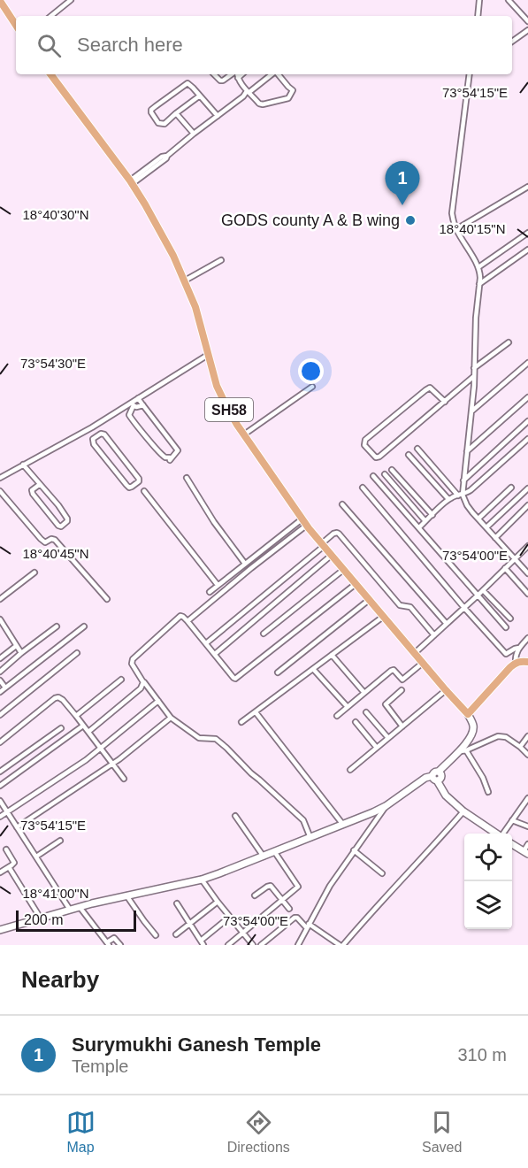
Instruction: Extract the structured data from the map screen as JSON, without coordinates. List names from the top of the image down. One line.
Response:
{"streets":{"main road":["SH58"]},"places":["GODS county A & B wing"],"scale_bar":"200 m","page":{"search":"Search here","pins":"1","scale":"200 m","heading":"Nearby","list":[{"mark":"1","name":"Surymukhi Ganesh Temple","note":"Temple","value":"310 m"}],"nav":["Map","Directions","Saved"]},"coordinates":["73°54'15\"E","18°40'30\"N","18°40'15\"N","73°54'30\"E","18°40'45\"N","73°54'00\"E","18°41'00\"N"]}
